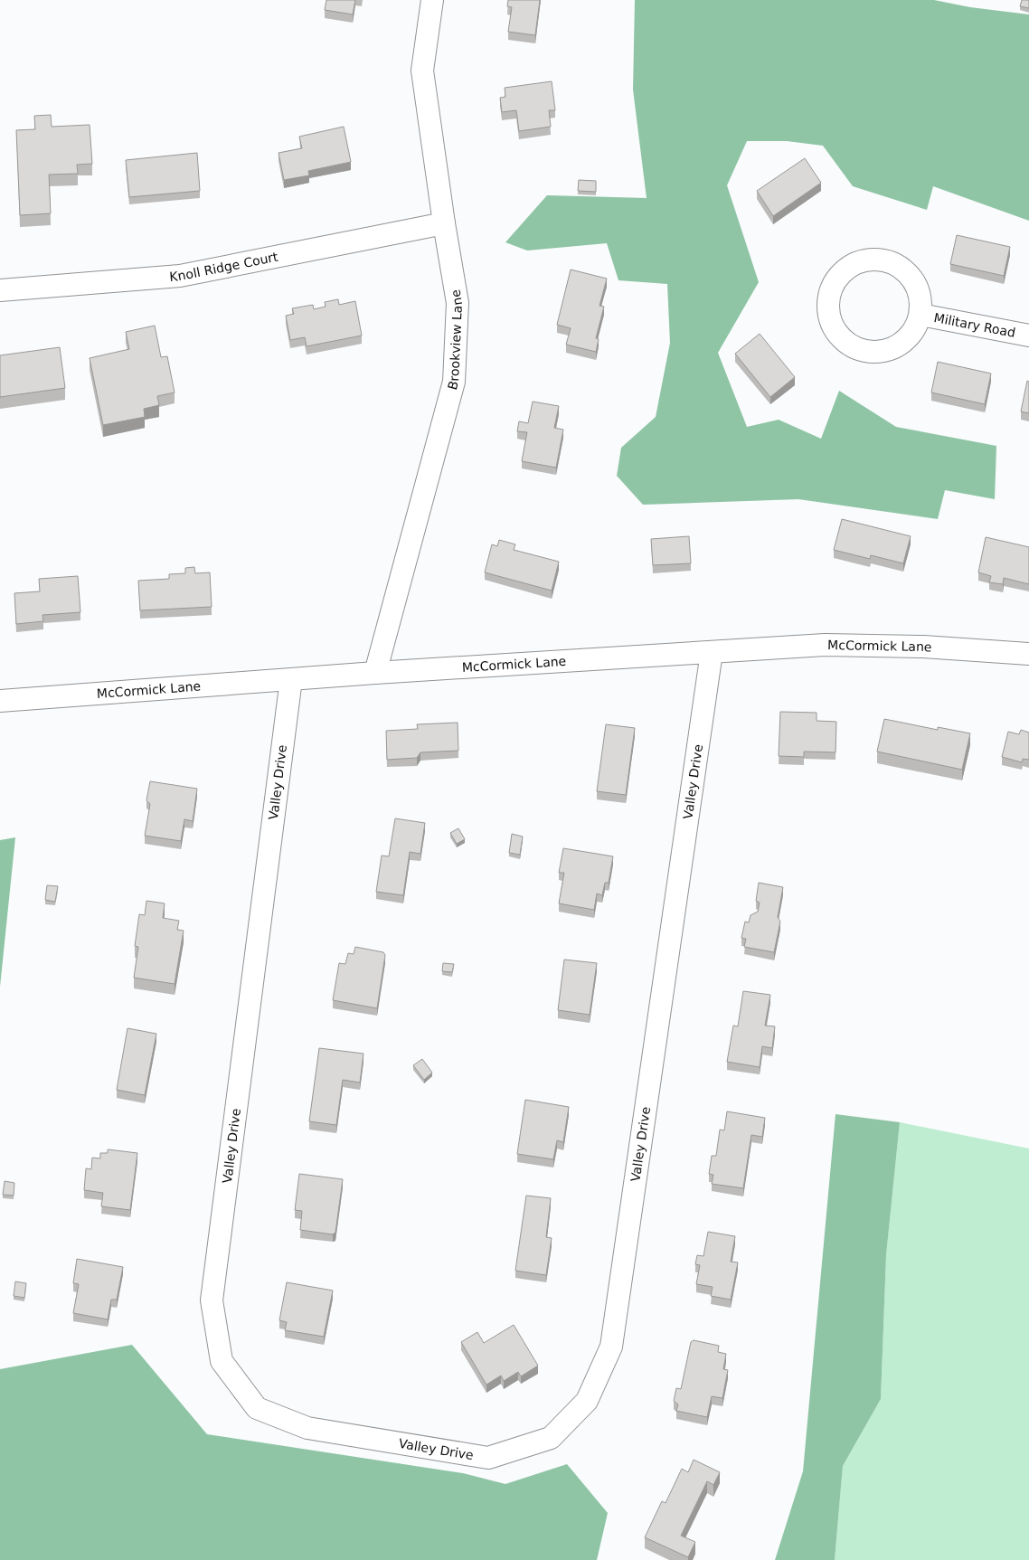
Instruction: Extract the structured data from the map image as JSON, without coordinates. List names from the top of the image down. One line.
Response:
{"streets":{"street":["Knoll Ridge Court","Military Road","Brookview Lane","McCormick Lane","Valley Drive"]},"crossings":[["Knoll Ridge Court","Brookview Lane"],["Brookview Lane","McCormick Lane"],["McCormick Lane","Valley Drive"]]}
